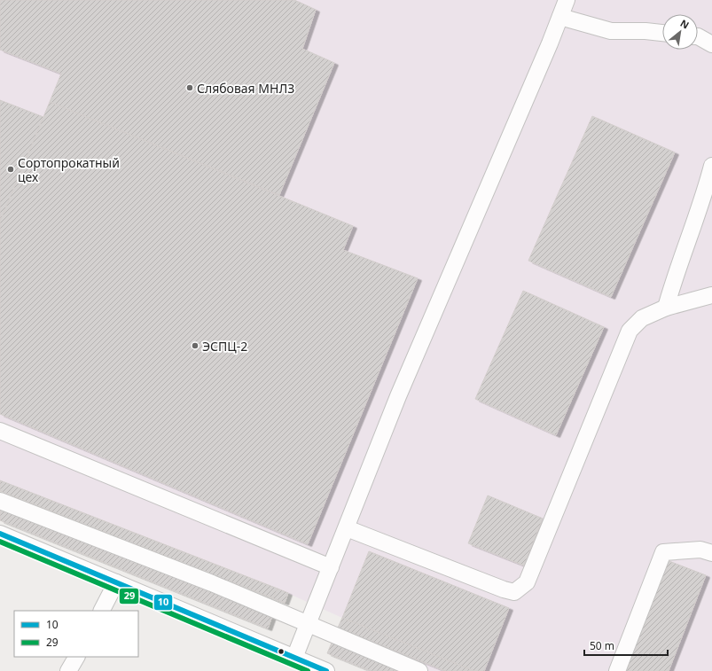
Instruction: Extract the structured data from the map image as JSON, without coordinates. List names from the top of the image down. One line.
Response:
{"places":["Слябовая МНЛЗ","Сортопрокатный цех","ЭСПЦ-2"],"lines":["transit line 10","transit line 29"],"legend":["10","29"],"scale_bar":"50 m","north":"top right"}
